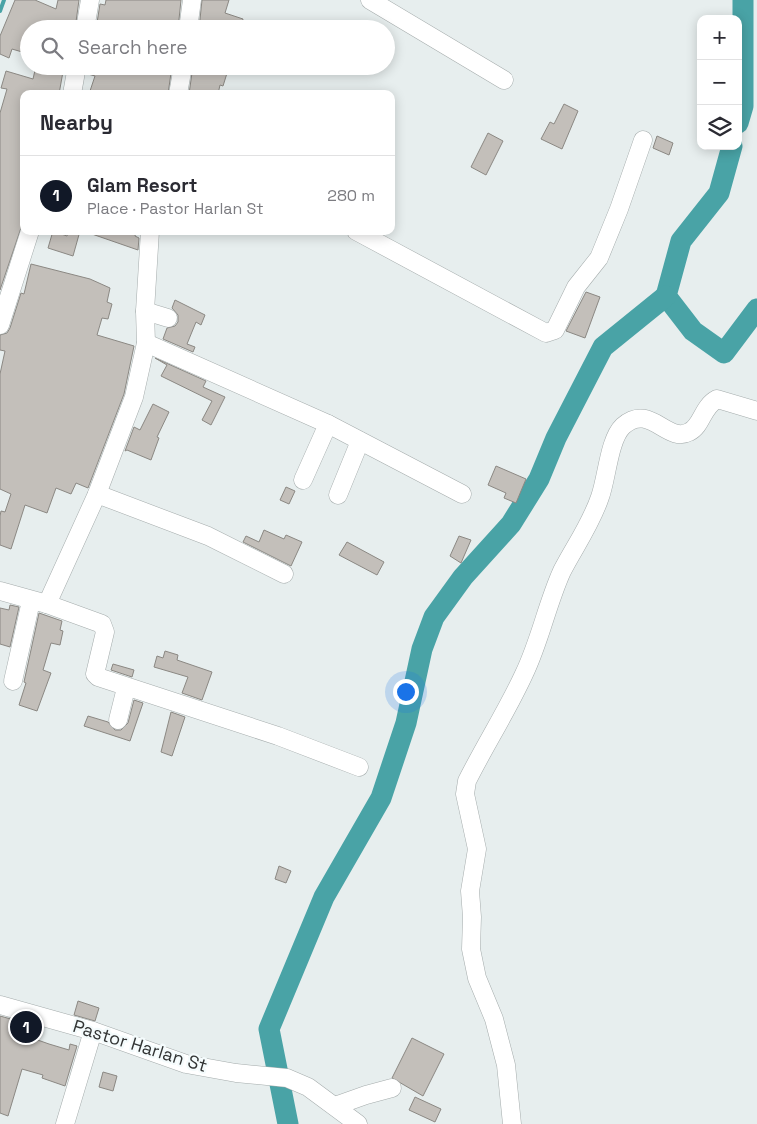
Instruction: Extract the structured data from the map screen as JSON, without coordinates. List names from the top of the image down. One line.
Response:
{"streets":{"street":["Pastor Harlan St"]},"page":{"map_buttons":["+","−"],"search":"Search here","heading":"Nearby","list":[{"mark":"1","name":"Glam Resort","note":"Place · Pastor Harlan St","value":"280 m"}],"pins":"1"}}
